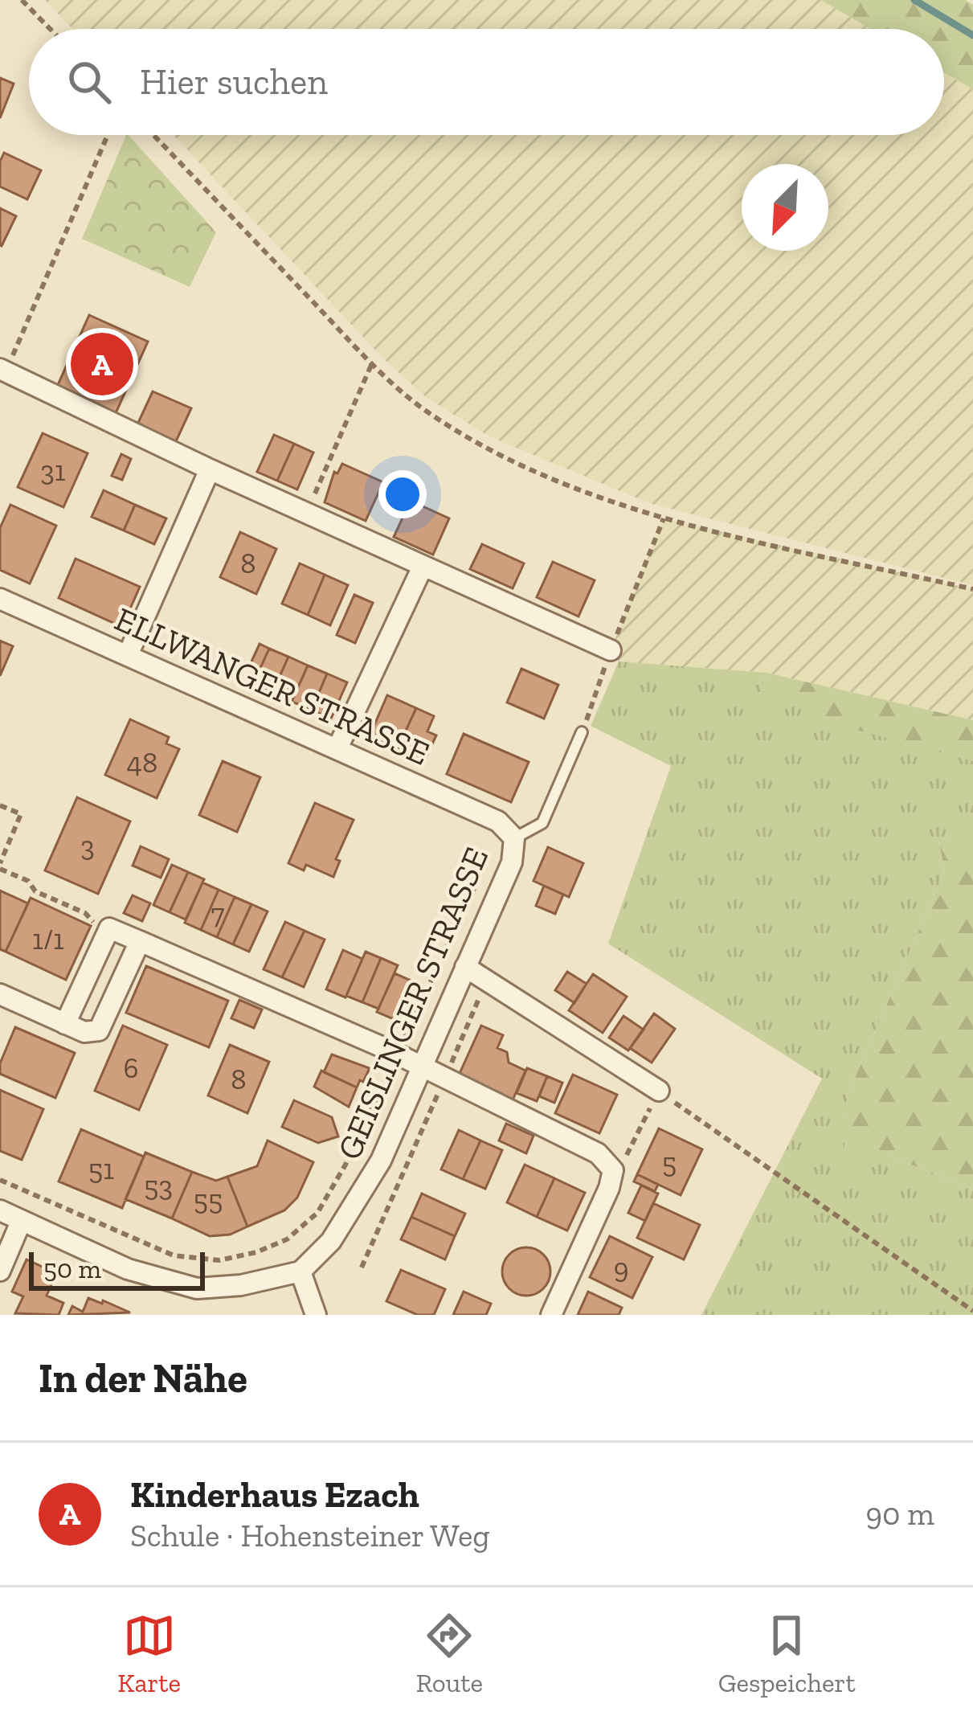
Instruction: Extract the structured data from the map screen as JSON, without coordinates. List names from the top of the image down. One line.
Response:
{"streets":{"street":["ELLWANGER STRASSE","GEISLINGER STRASSE"]},"crossings":[["ELLWANGER STRASSE","GEISLINGER STRASSE"]],"house_numbers":["31","8","48","3","7","1/1","6","8","5","51","53","55","9"],"scale_bar":"50 m","north":"bottom left","page":{"search":"Hier suchen","pins":"A","scale":"50 m","heading":"In der Nähe","list":[{"mark":"A","name":"Kinderhaus Ezach","note":"Schule · Hohensteiner Weg","value":"90 m"}],"nav":["Karte","Route","Gespeichert"]}}
